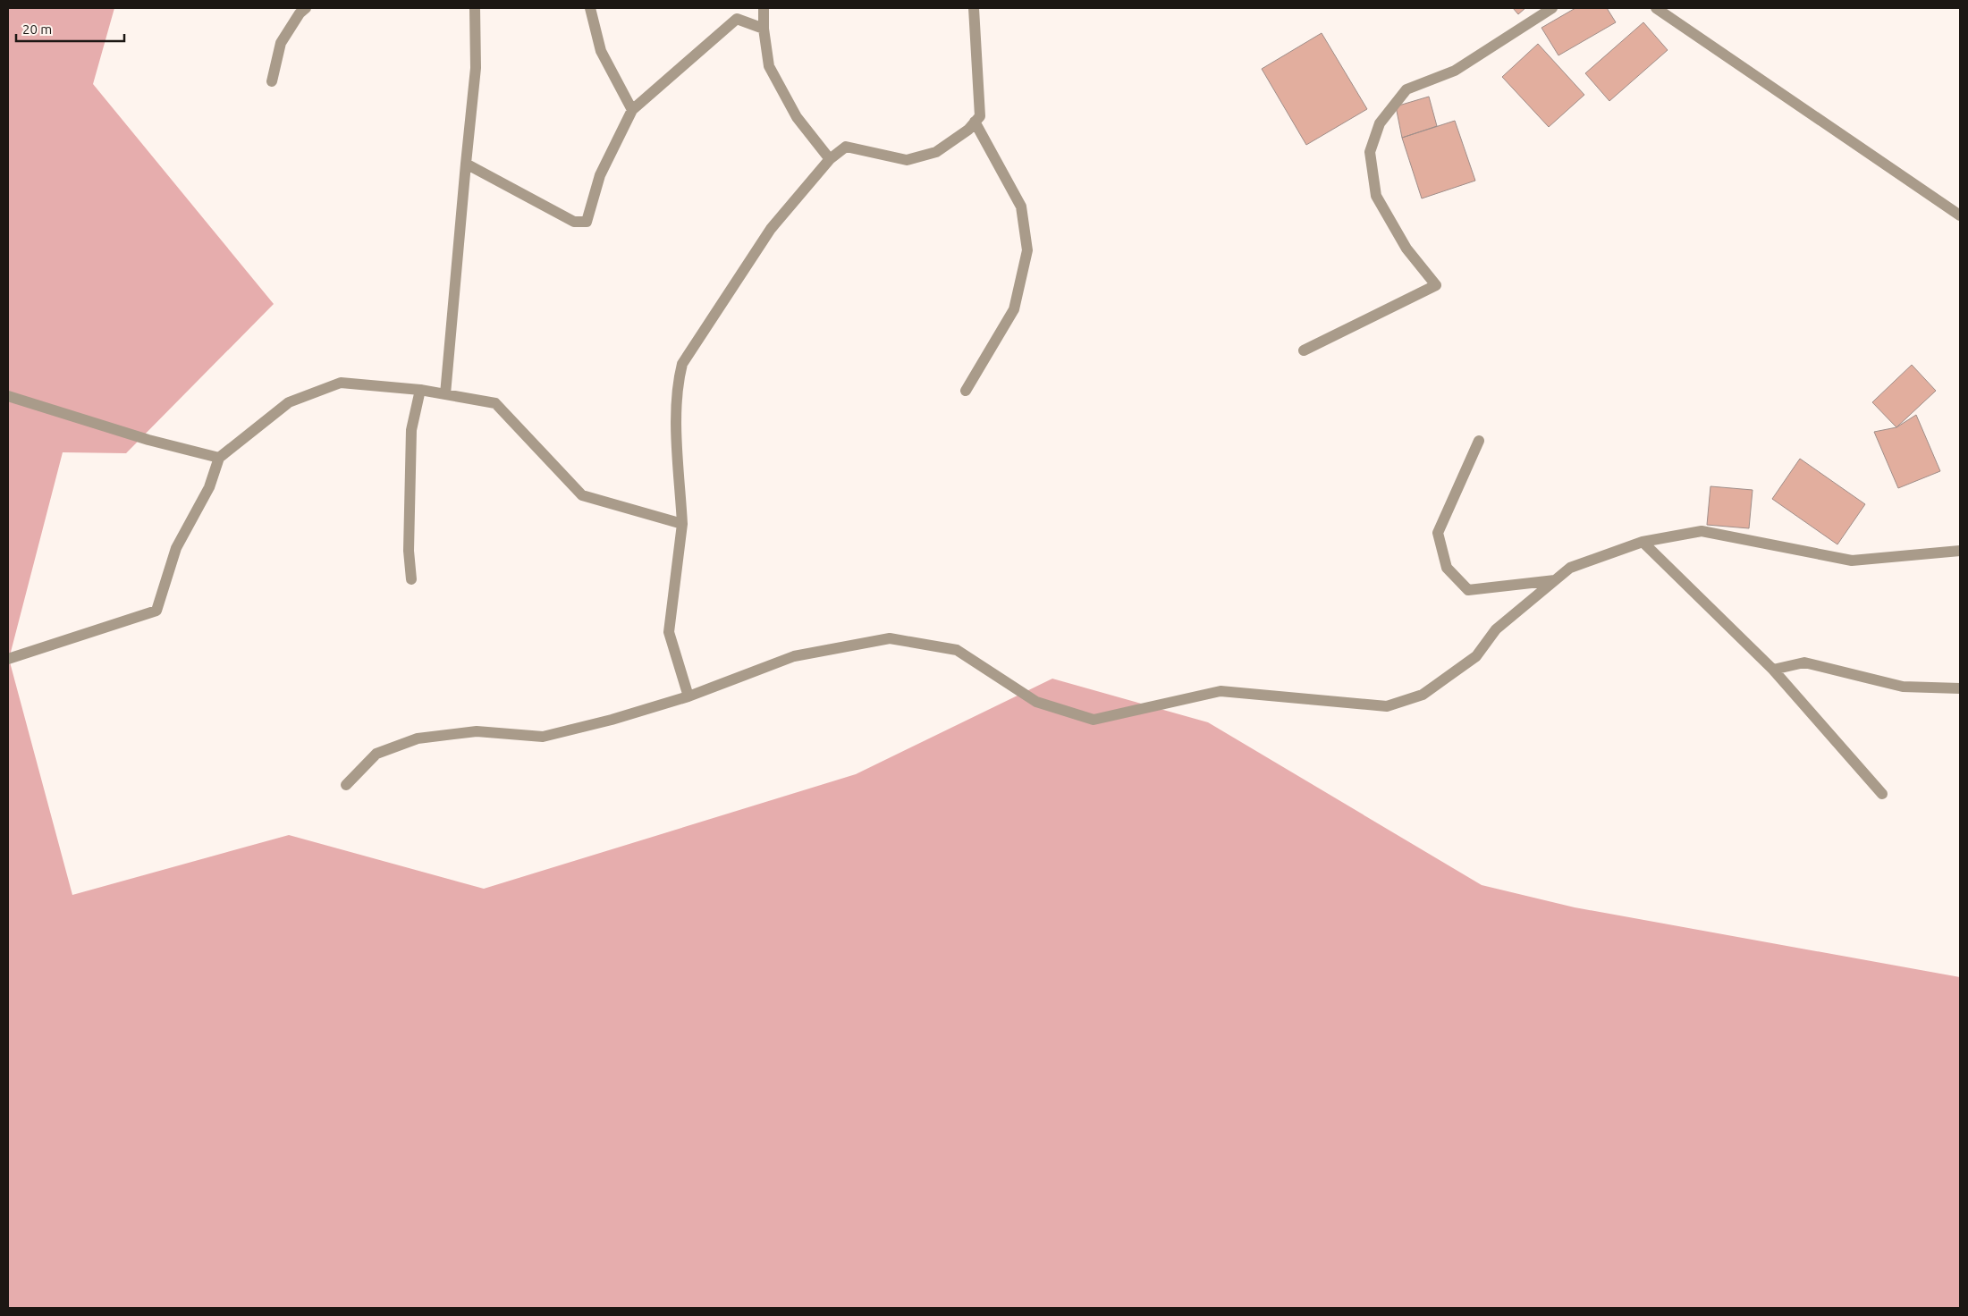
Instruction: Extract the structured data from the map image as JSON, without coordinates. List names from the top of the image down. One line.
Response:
{"scale_bar":"20 m"}
